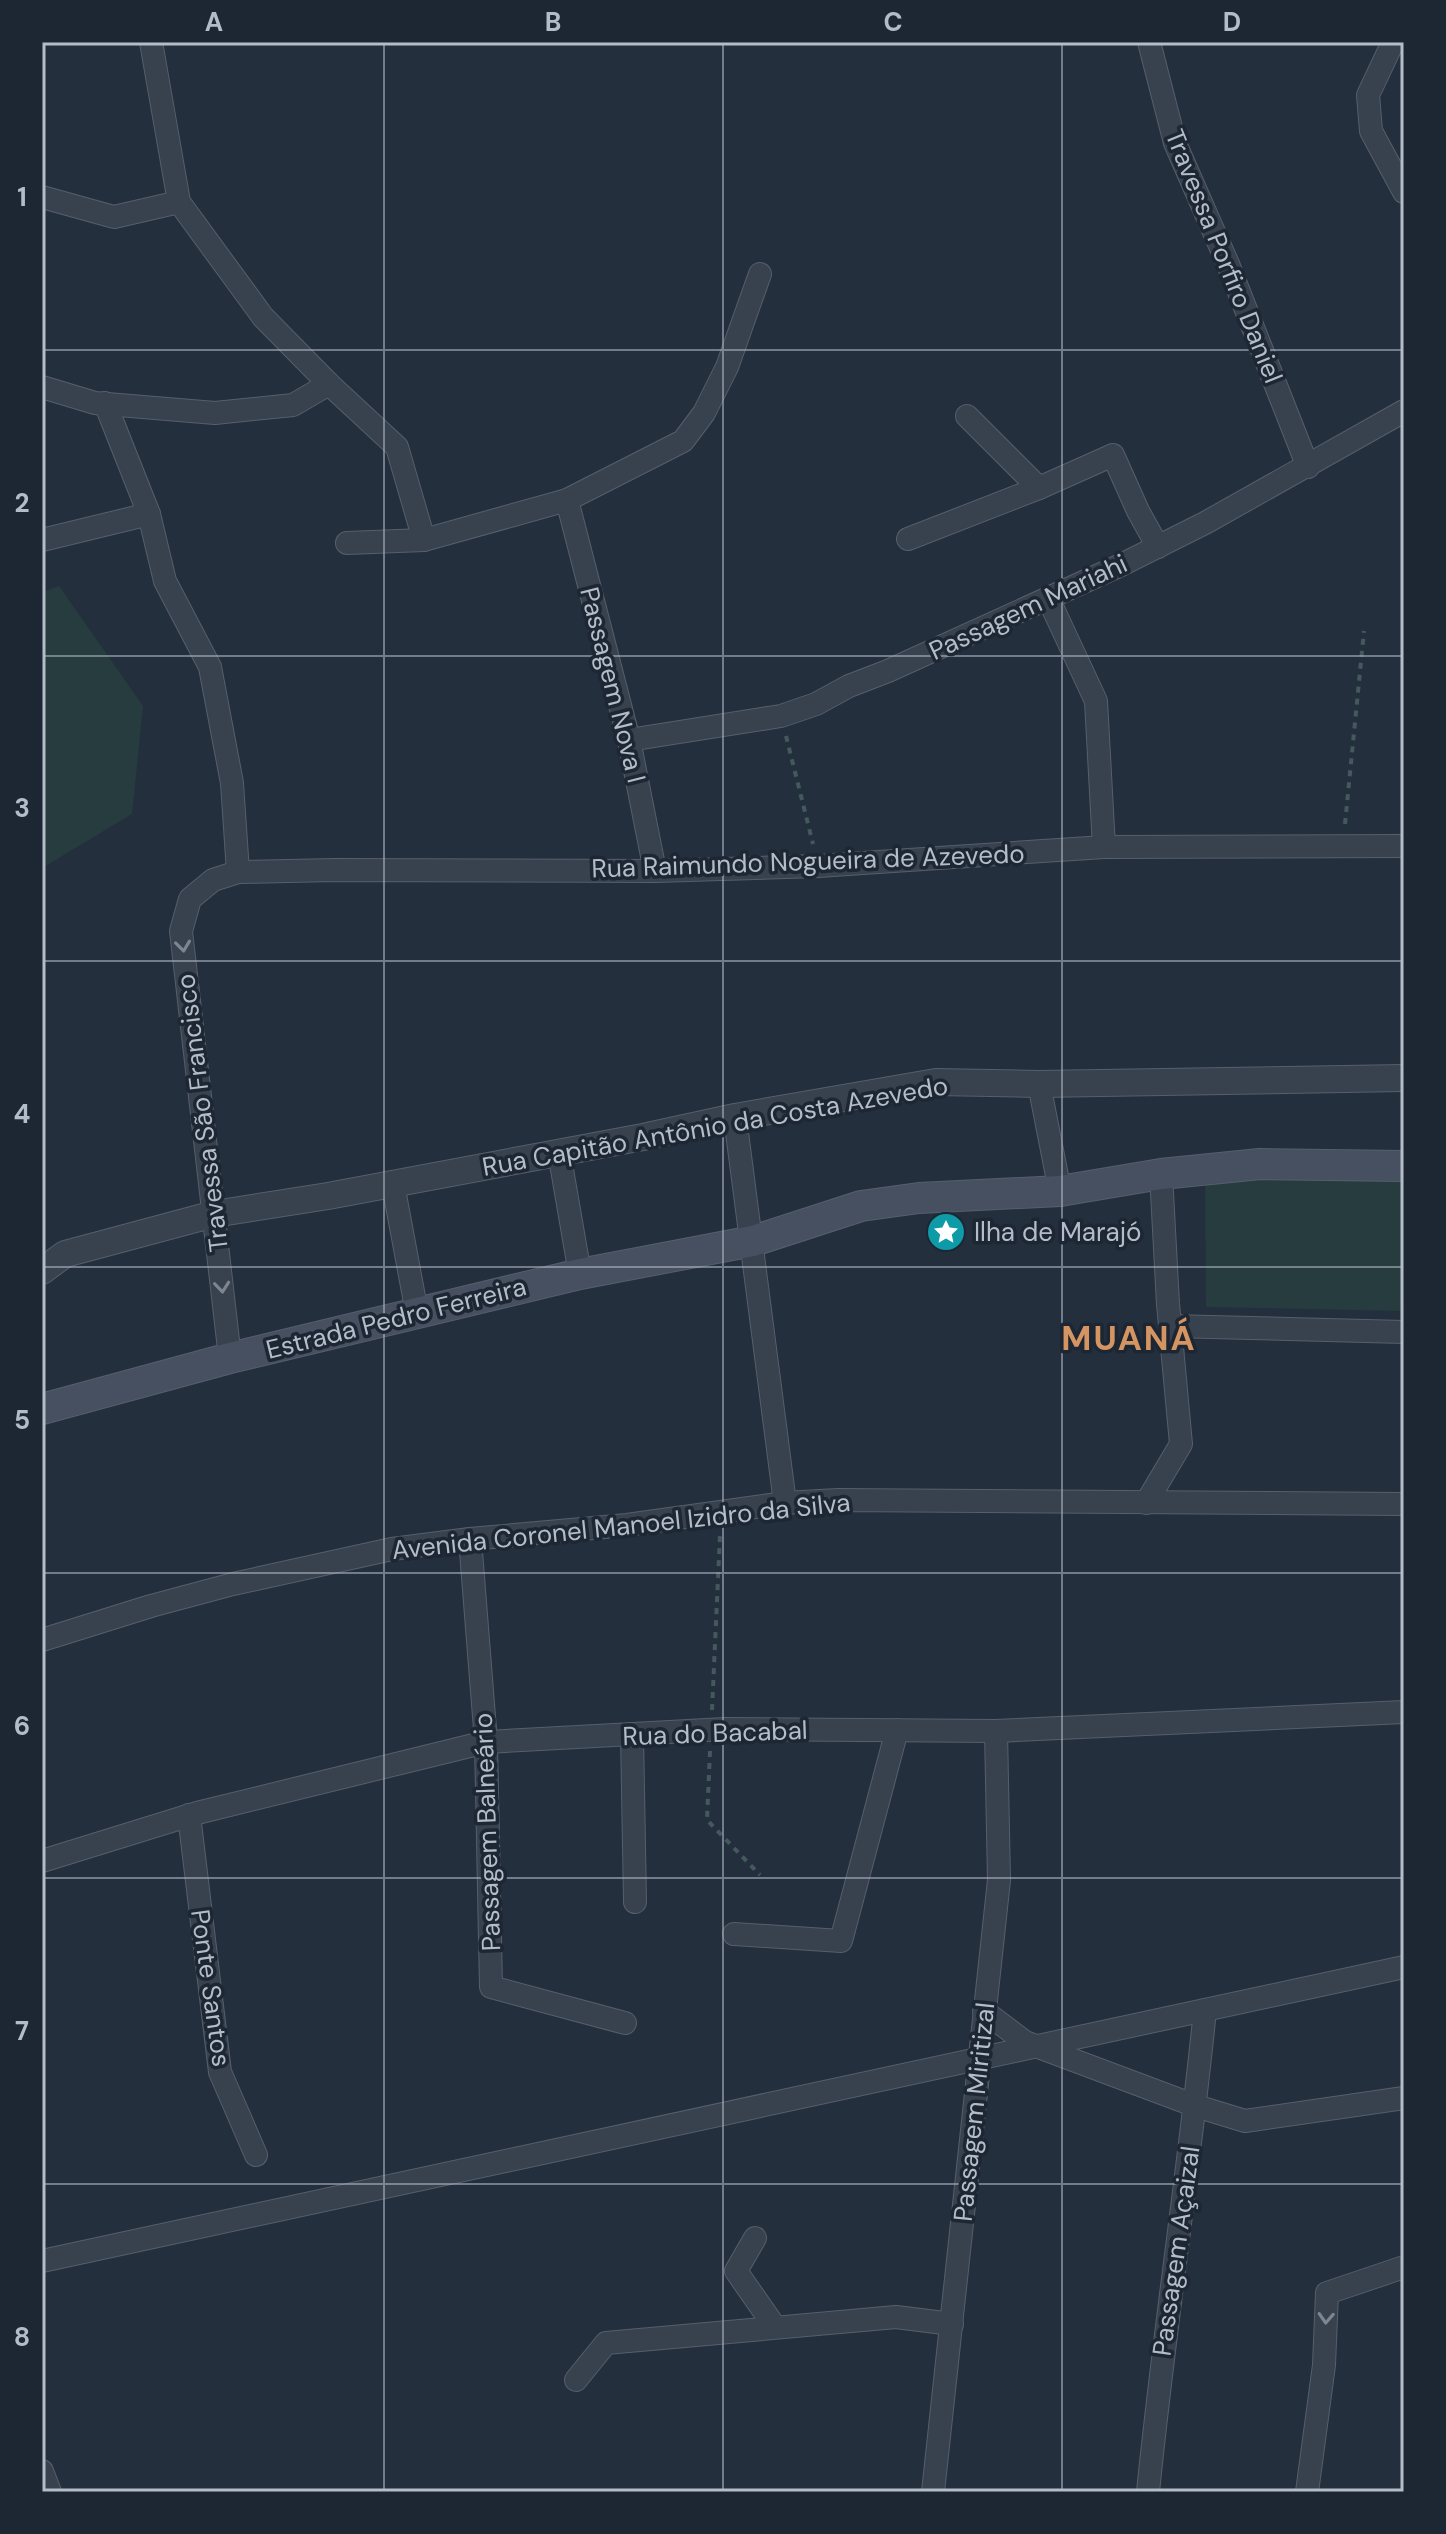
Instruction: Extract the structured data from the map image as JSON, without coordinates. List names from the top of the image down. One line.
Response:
{"streets":{"main road":["Estrada Pedro Ferreira"],"street":["Travessa Porfiro Daniel","Passagem Mariahi","Passagem Nova I","Rua Raimundo Nogueira de Azevedo","Travessa São Francisco","Rua Capitão Antônio da Costa Azevedo","Avenida Coronel Manoel Izidro da Silva","Rua do Bacabal","Passagem Balneário","Ponte Santos","Passagem Miritizal","Passagem Açaizal"]},"crossings":[["Travessa Porfiro Daniel","Passagem Mariahi"],["Passagem Mariahi","Passagem Nova I"],["Passagem Nova I","Rua Raimundo Nogueira de Azevedo"],["Rua Raimundo Nogueira de Azevedo","Travessa São Francisco"],["Travessa São Francisco","Rua Capitão Antônio da Costa Azevedo"],["Travessa São Francisco","Estrada Pedro Ferreira"],["Avenida Coronel Manoel Izidro da Silva","Passagem Balneário"],["Rua do Bacabal","Passagem Balneário"],["Rua do Bacabal","Ponte Santos"],["Rua do Bacabal","Passagem Miritizal"]],"one_way":["Travessa São Francisco"],"districts":["MUANÁ"],"places":{"place":["Ilha de Marajó"]},"grid":{"columns":["A","B","C","D"],"rows":["1","2","3","4","5","6","7","8"]}}
